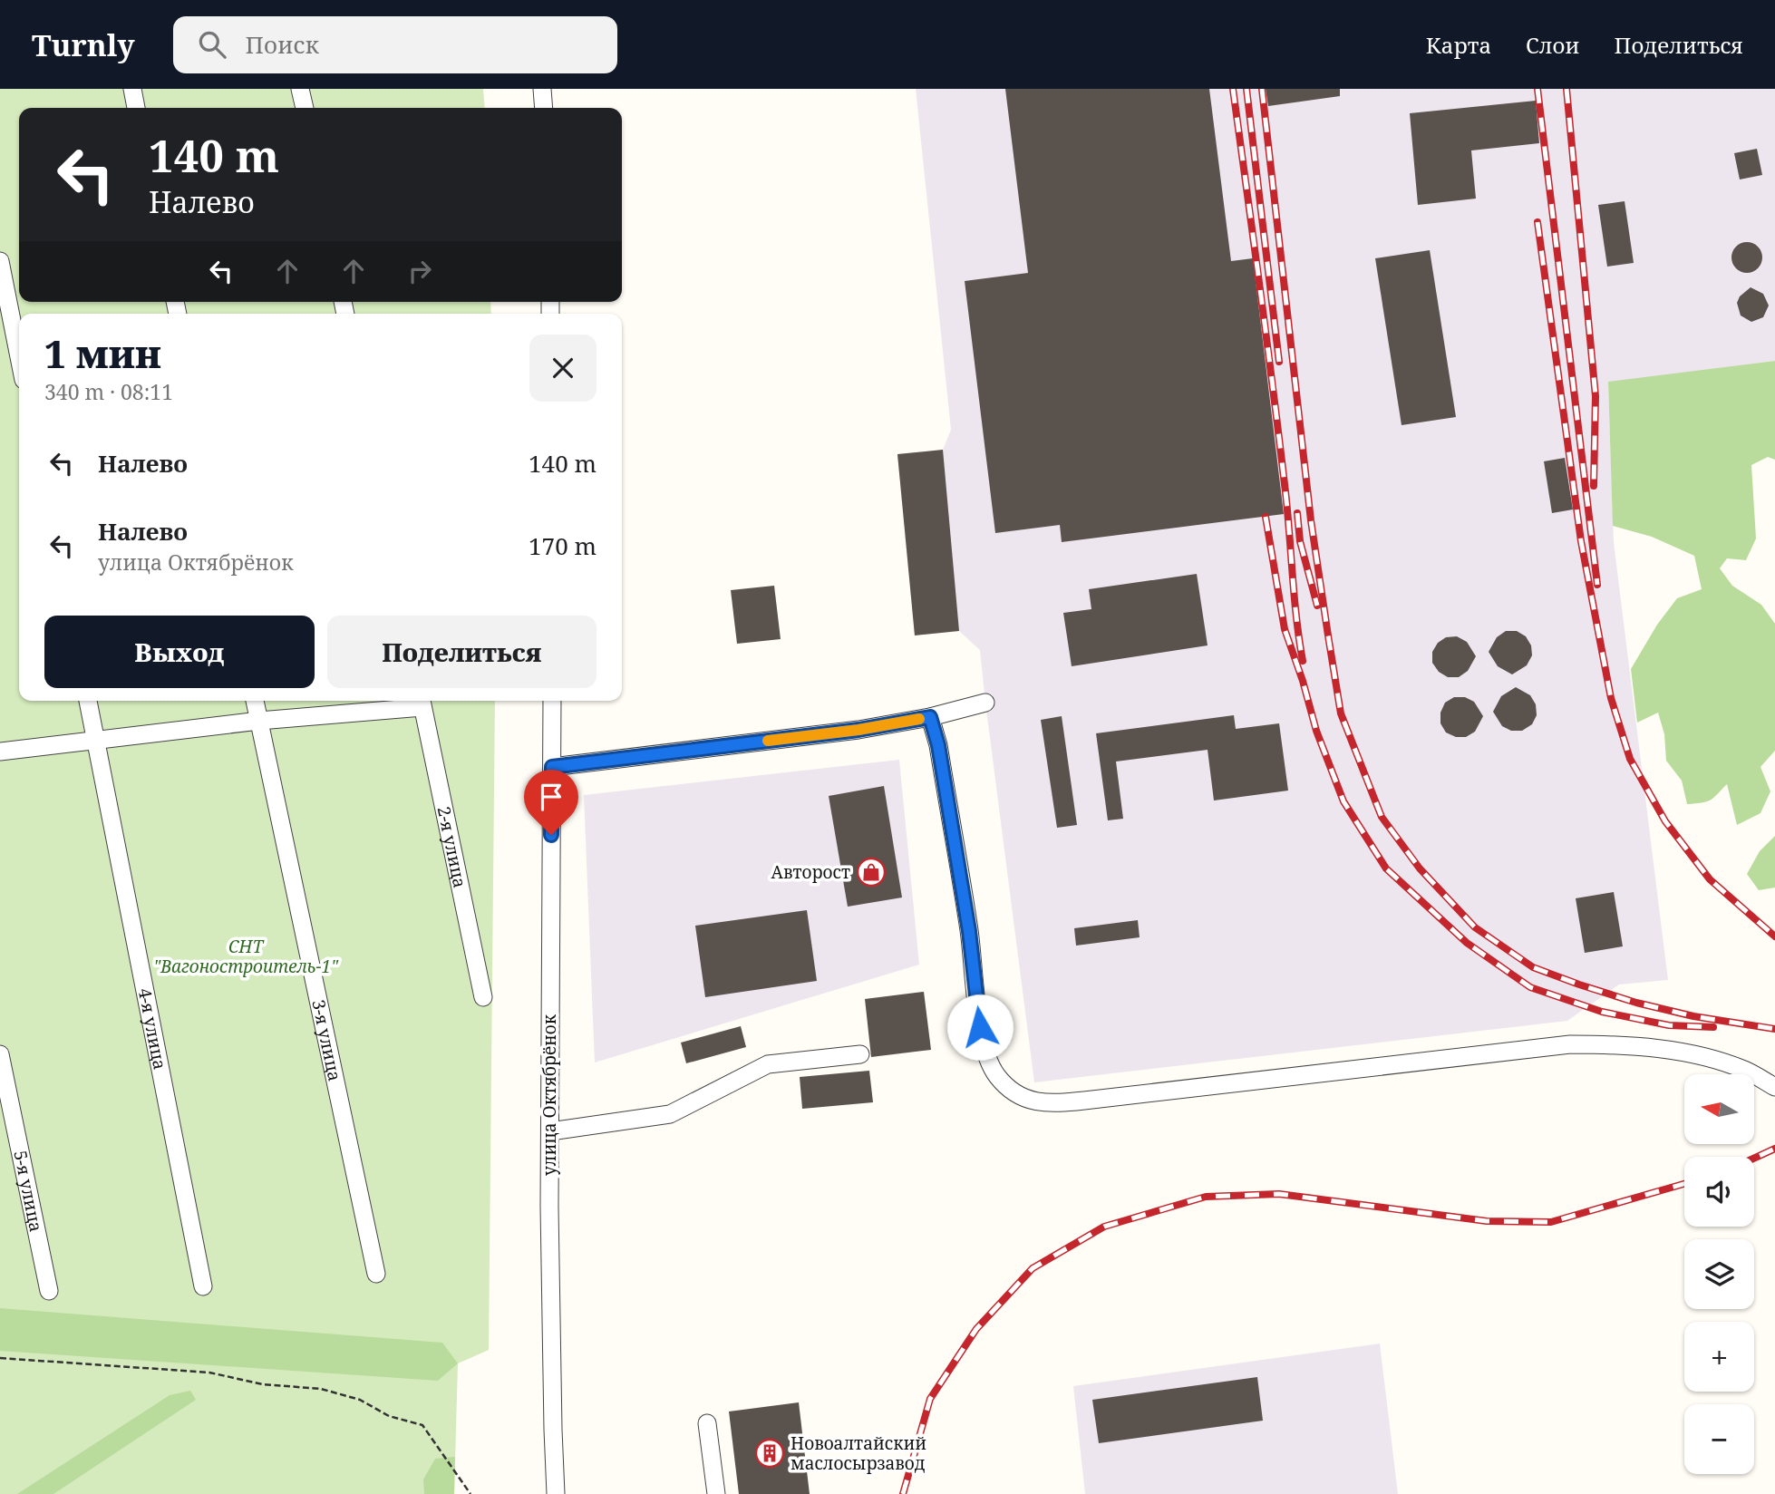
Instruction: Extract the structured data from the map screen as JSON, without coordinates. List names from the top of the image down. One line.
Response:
{"streets":{"street":["2-я улица","4-я улица","3-я улица","улица Октябрёнок","5-я улица"]},"parks":["СНТ \"Вагоностроитель-1\""],"places":{"shop":["Авторост"],"building":["Новоалтайский маслосырзавод"]},"north":"left","page":{"header":"Turnly","search":"Поиск","nav":["Карта","Слои","Поделиться"],"turn":["140 m","Налево"],"heading":["1 мин","340 m · 08:11"],"list":[{"name":"Налево","value":"140 m"},{"name":"Налево","note":"улица Октябрёнок","value":"170 m"}],"buttons":["Выход","Поделиться"],"map_buttons":["+","−"]}}
